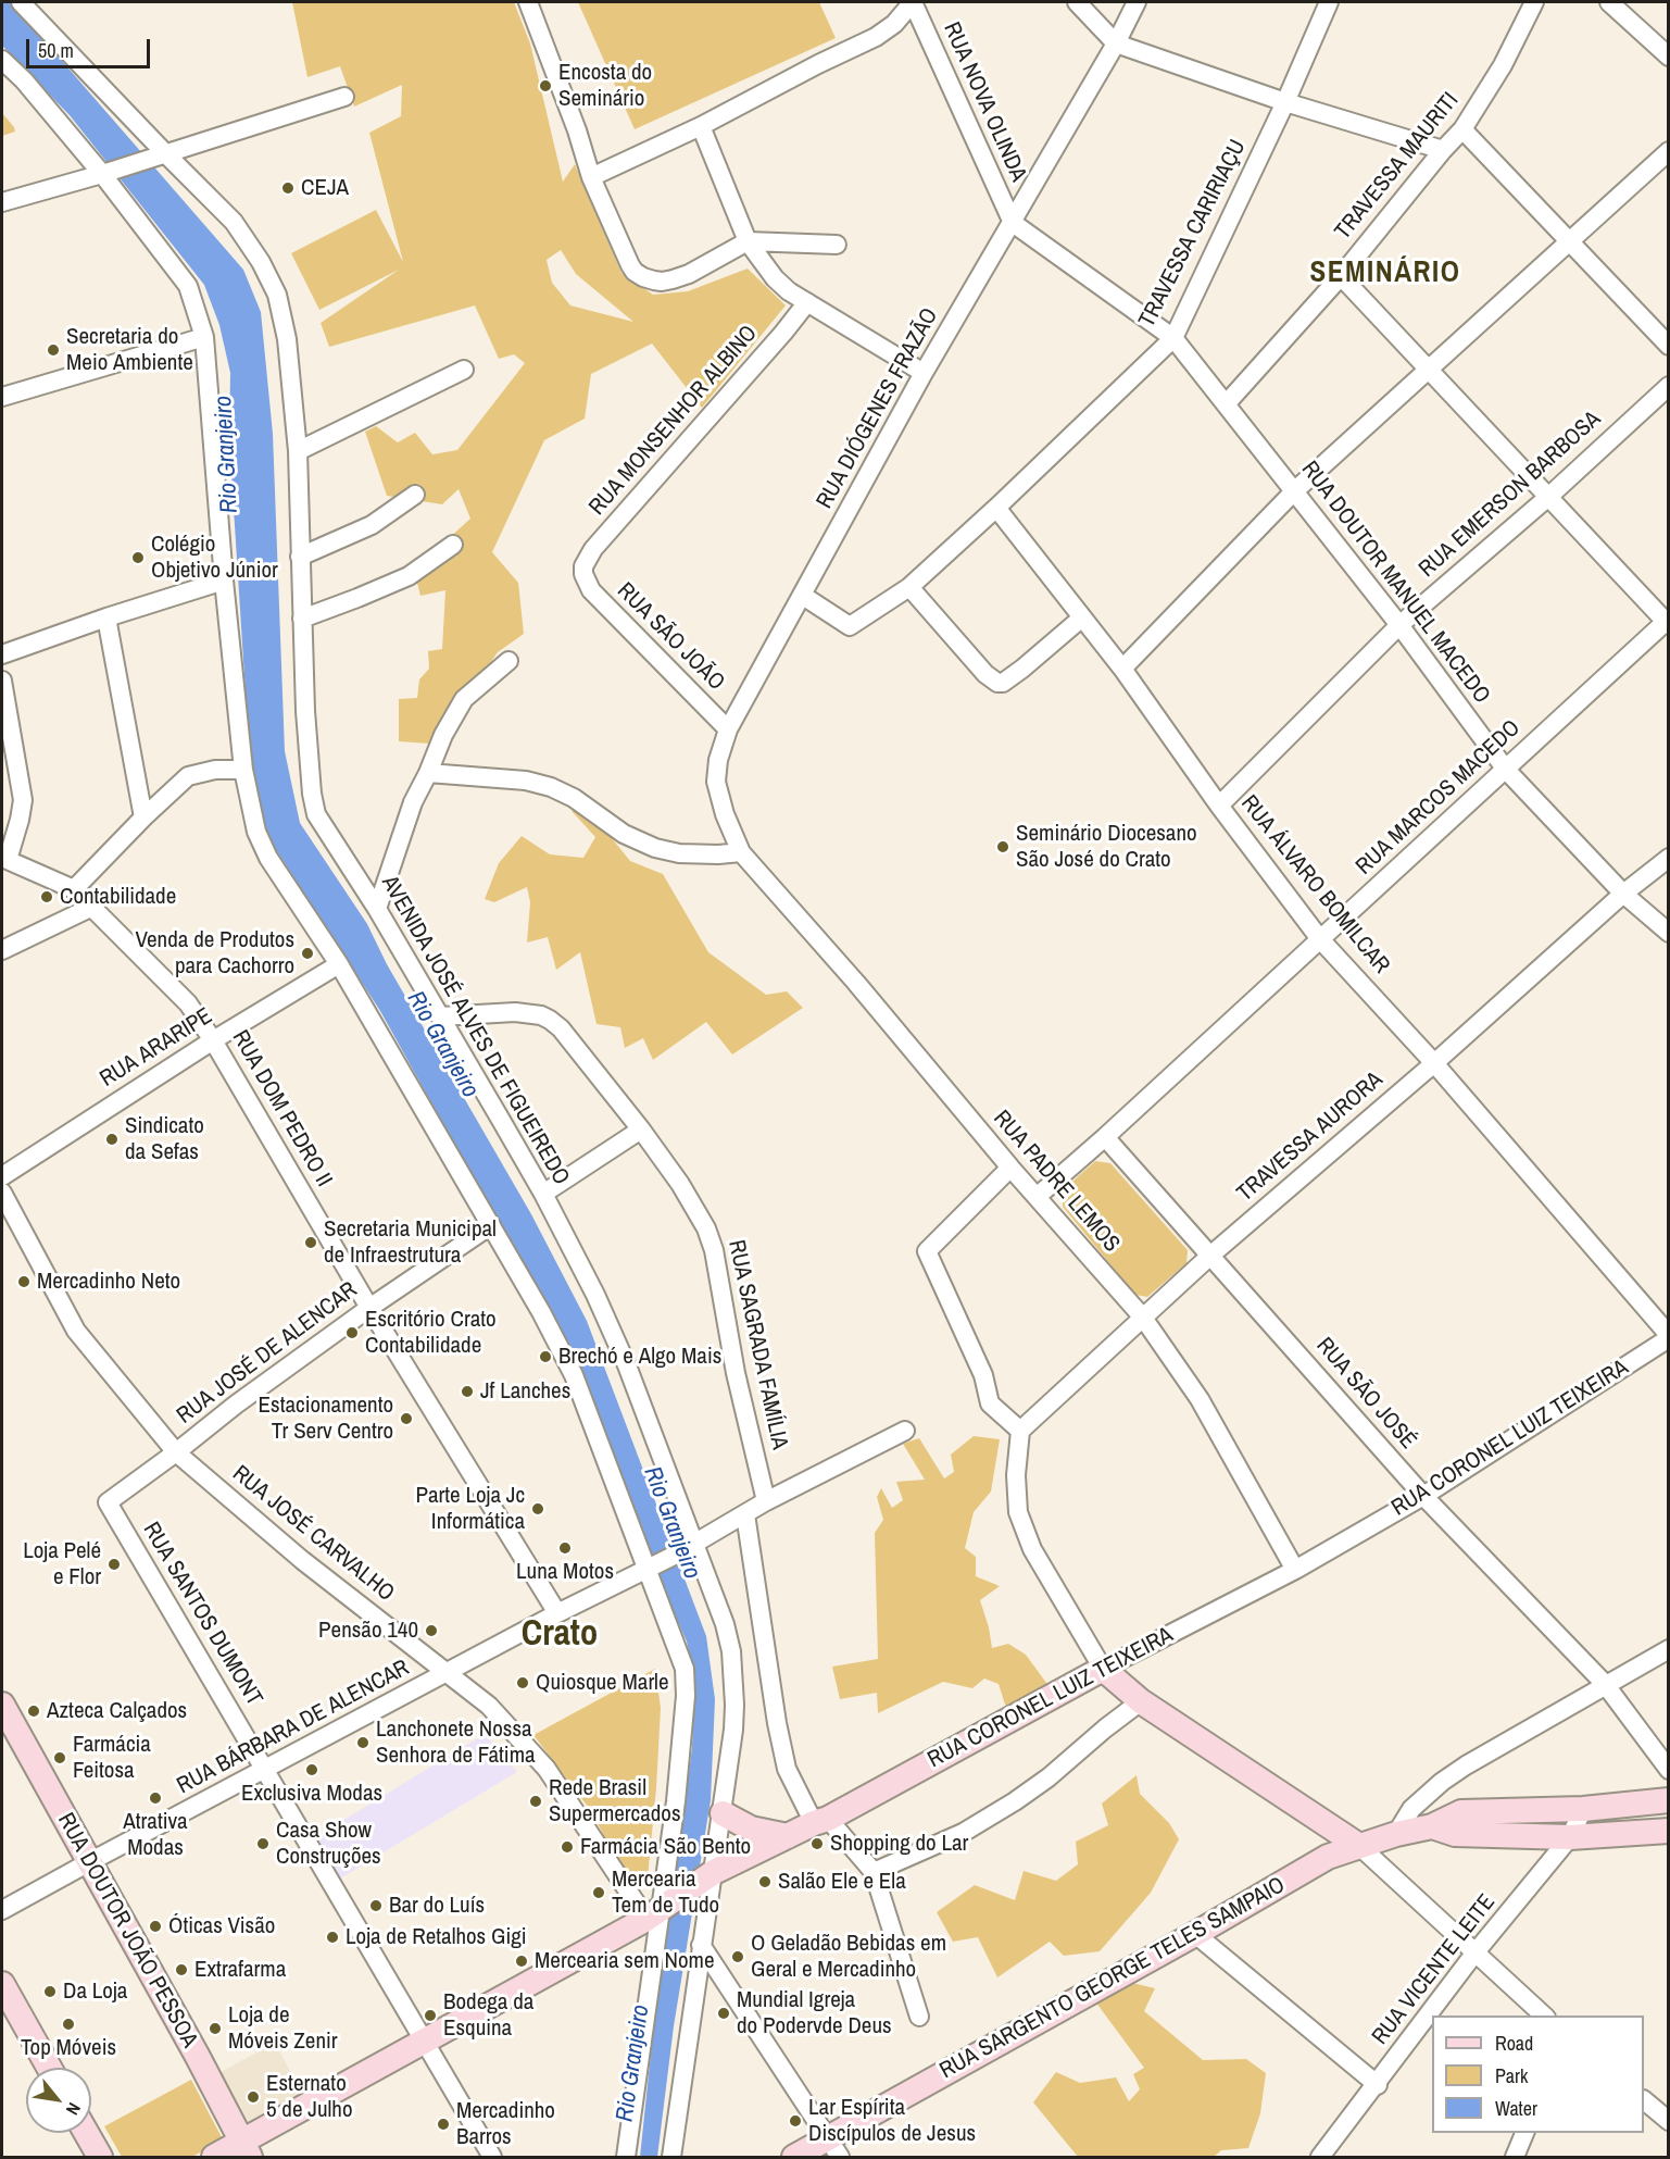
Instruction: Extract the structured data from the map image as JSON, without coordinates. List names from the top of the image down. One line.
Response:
{"streets":{"main road":["RUA CORONEL LUIZ TEIXEIRA","RUA DOUTOR JOÃO PESSOA","RUA SARGENTO GEORGE TELES SAMPAIO"],"street":["RUA NOVA OLINDA","TRAVESSA MAURITI","TRAVESSA CARIRIAÇU","RUA DIÓGENES FRAZÃO","RUA MONSENHOR ALBINO","RUA EMERSON BARBOSA","RUA DOUTOR MANUEL MACEDO","RUA SÃO JOÃO","RUA MARCOS MACEDO","RUA ÁLVARO BOMILCAR","AVENIDA JOSÉ ALVES DE FIGUEIREDO","RUA ARARIPE","RUA DOM PEDRO II","TRAVESSA AURORA","RUA PADRE LEMOS","RUA SAGRADA FAMÍLIA","RUA JOSÉ DE ALENCAR","RUA SÃO JOSÉ","RUA JOSÉ CARVALHO","RUA SANTOS DUMONT","RUA BÁRBARA DE ALENCAR","RUA VICENTE LEITE"]},"crossings":[["RUA NOVA OLINDA","RUA DIÓGENES FRAZÃO"],["RUA NOVA OLINDA","RUA DOUTOR MANUEL MACEDO"],["TRAVESSA MAURITI","RUA DOUTOR MANUEL MACEDO"],["TRAVESSA CARIRIAÇU","RUA DIÓGENES FRAZÃO"],["TRAVESSA CARIRIAÇU","RUA DOUTOR MANUEL MACEDO"],["TRAVESSA CARIRIAÇU","RUA ÁLVARO BOMILCAR"],["RUA DIÓGENES FRAZÃO","RUA DOUTOR MANUEL MACEDO"],["RUA DIÓGENES FRAZÃO","RUA SÃO JOÃO"],["RUA DIÓGENES FRAZÃO","RUA PADRE LEMOS"],["RUA MONSENHOR ALBINO","RUA SÃO JOÃO"],["RUA EMERSON BARBOSA","RUA DOUTOR MANUEL MACEDO"],["RUA EMERSON BARBOSA","RUA ÁLVARO BOMILCAR"],["RUA DOUTOR MANUEL MACEDO","RUA MARCOS MACEDO"],["RUA DOUTOR MANUEL MACEDO","TRAVESSA AURORA"],["RUA MARCOS MACEDO","RUA ÁLVARO BOMILCAR"],["RUA MARCOS MACEDO","RUA PADRE LEMOS"],["RUA MARCOS MACEDO","RUA SÃO JOSÉ"],["RUA ÁLVARO BOMILCAR","TRAVESSA AURORA"],["RUA ÁLVARO BOMILCAR","RUA CORONEL LUIZ TEIXEIRA"],["AVENIDA JOSÉ ALVES DE FIGUEIREDO","RUA SAGRADA FAMÍLIA"],["AVENIDA JOSÉ ALVES DE FIGUEIREDO","RUA CORONEL LUIZ TEIXEIRA"],["AVENIDA JOSÉ ALVES DE FIGUEIREDO","RUA BÁRBARA DE ALENCAR"],["RUA ARARIPE","RUA DOM PEDRO II"],["RUA DOM PEDRO II","RUA JOSÉ DE ALENCAR"],["RUA DOM PEDRO II","RUA BÁRBARA DE ALENCAR"],["TRAVESSA AURORA","RUA PADRE LEMOS"],["TRAVESSA AURORA","RUA SÃO JOSÉ"],["RUA PADRE LEMOS","RUA CORONEL LUIZ TEIXEIRA"],["RUA JOSÉ DE ALENCAR","RUA JOSÉ CARVALHO"],["RUA JOSÉ DE ALENCAR","RUA SANTOS DUMONT"],["RUA SÃO JOSÉ","RUA CORONEL LUIZ TEIXEIRA"],["RUA CORONEL LUIZ TEIXEIRA","RUA JOSÉ CARVALHO"],["RUA CORONEL LUIZ TEIXEIRA","RUA SANTOS DUMONT"],["RUA CORONEL LUIZ TEIXEIRA","RUA DOUTOR JOÃO PESSOA"],["RUA JOSÉ CARVALHO","RUA BÁRBARA DE ALENCAR"],["RUA SANTOS DUMONT","RUA BÁRBARA DE ALENCAR"],["RUA BÁRBARA DE ALENCAR","RUA DOUTOR JOÃO PESSOA"]],"districts":["SEMINÁRIO","Crato"],"water":["Rio Granjeiro"],"places":["Encosta do Seminário","CEJA","Secretaria do Meio Ambiente","Colégio Objetivo Júnior","Seminário Diocesano São José do Crato","Contabilidade","Venda de Produtos para Cachorro","Sindicato da Sefas","Secretaria Municipal de Infraestrutura","Mercadinho Neto","Escritório Crato Contabilidade","Brechó e Algo Mais","Jf Lanches","Estacionamento Tr Serv Centro","Parte Loja Jc Informática","Luna Motos","Loja Pelé e Flor","Pensão 140","Quiosque Marle","Azteca Calçados","Lanchonete Nossa Senhora de Fátima","Farmácia Feitosa","Exclusiva Modas","Atrativa Modas","Rede Brasil Supermercados","Casa Show Construções","Shopping do Lar","Farmácia São Bento","Salão Ele e Ela","Mercearia Tem de Tudo","Bar do Luís","Óticas Visão","Loja de Retalhos Gigi","O Geladão Bebidas em Geral e Mercadinho","Mercearia sem Nome","Extrafarma","Da Loja","Mundial Igreja do Podervde Deus","Bodega da Esquina","Top Móveis","Loja de Móveis Zenir","Esternato 5 de Julho","Lar Espírita Discípulos de Jesus","Mercadinho Barros"],"legend":["Road","Park","Water"],"scale_bar":"50 m","north":"bottom right"}
